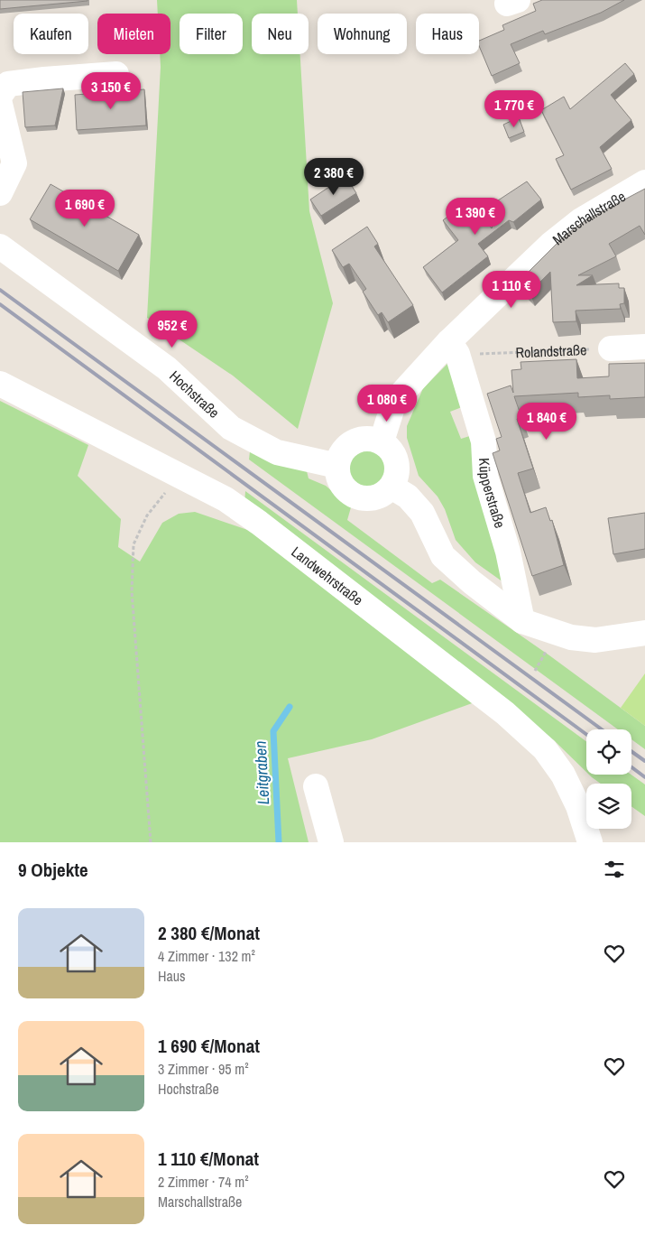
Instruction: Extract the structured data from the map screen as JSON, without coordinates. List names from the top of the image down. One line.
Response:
{"streets":{"street":["Marschallstraße","Hochstraße","Küpperstraße","Landwehrstraße"],"path":["Rolandstraße"]},"crossings":[["Marschallstraße","Rolandstraße"],["Marschallstraße","Hochstraße"],["Marschallstraße","Küpperstraße"],["Rolandstraße","Küpperstraße"]],"water":["Leitgraben"],"page":{"chip":["Kaufen","Mieten","Filter","Neu","Wohnung","Haus"],"price":["3 150 €","1 770 €","2 380 €","1 690 €","1 390 €","1 110 €","952 €","1 080 €","1 840 €"],"heading":"9 Objekte","list":[{"name":"2 380 €/Monat","note":"4 Zimmer · 132 m² · Haus"},{"name":"1 690 €/Monat","note":"3 Zimmer · 95 m² · Hochstraße"},{"name":"1 110 €/Monat","note":"2 Zimmer · 74 m² · Marschallstraße"}]}}
